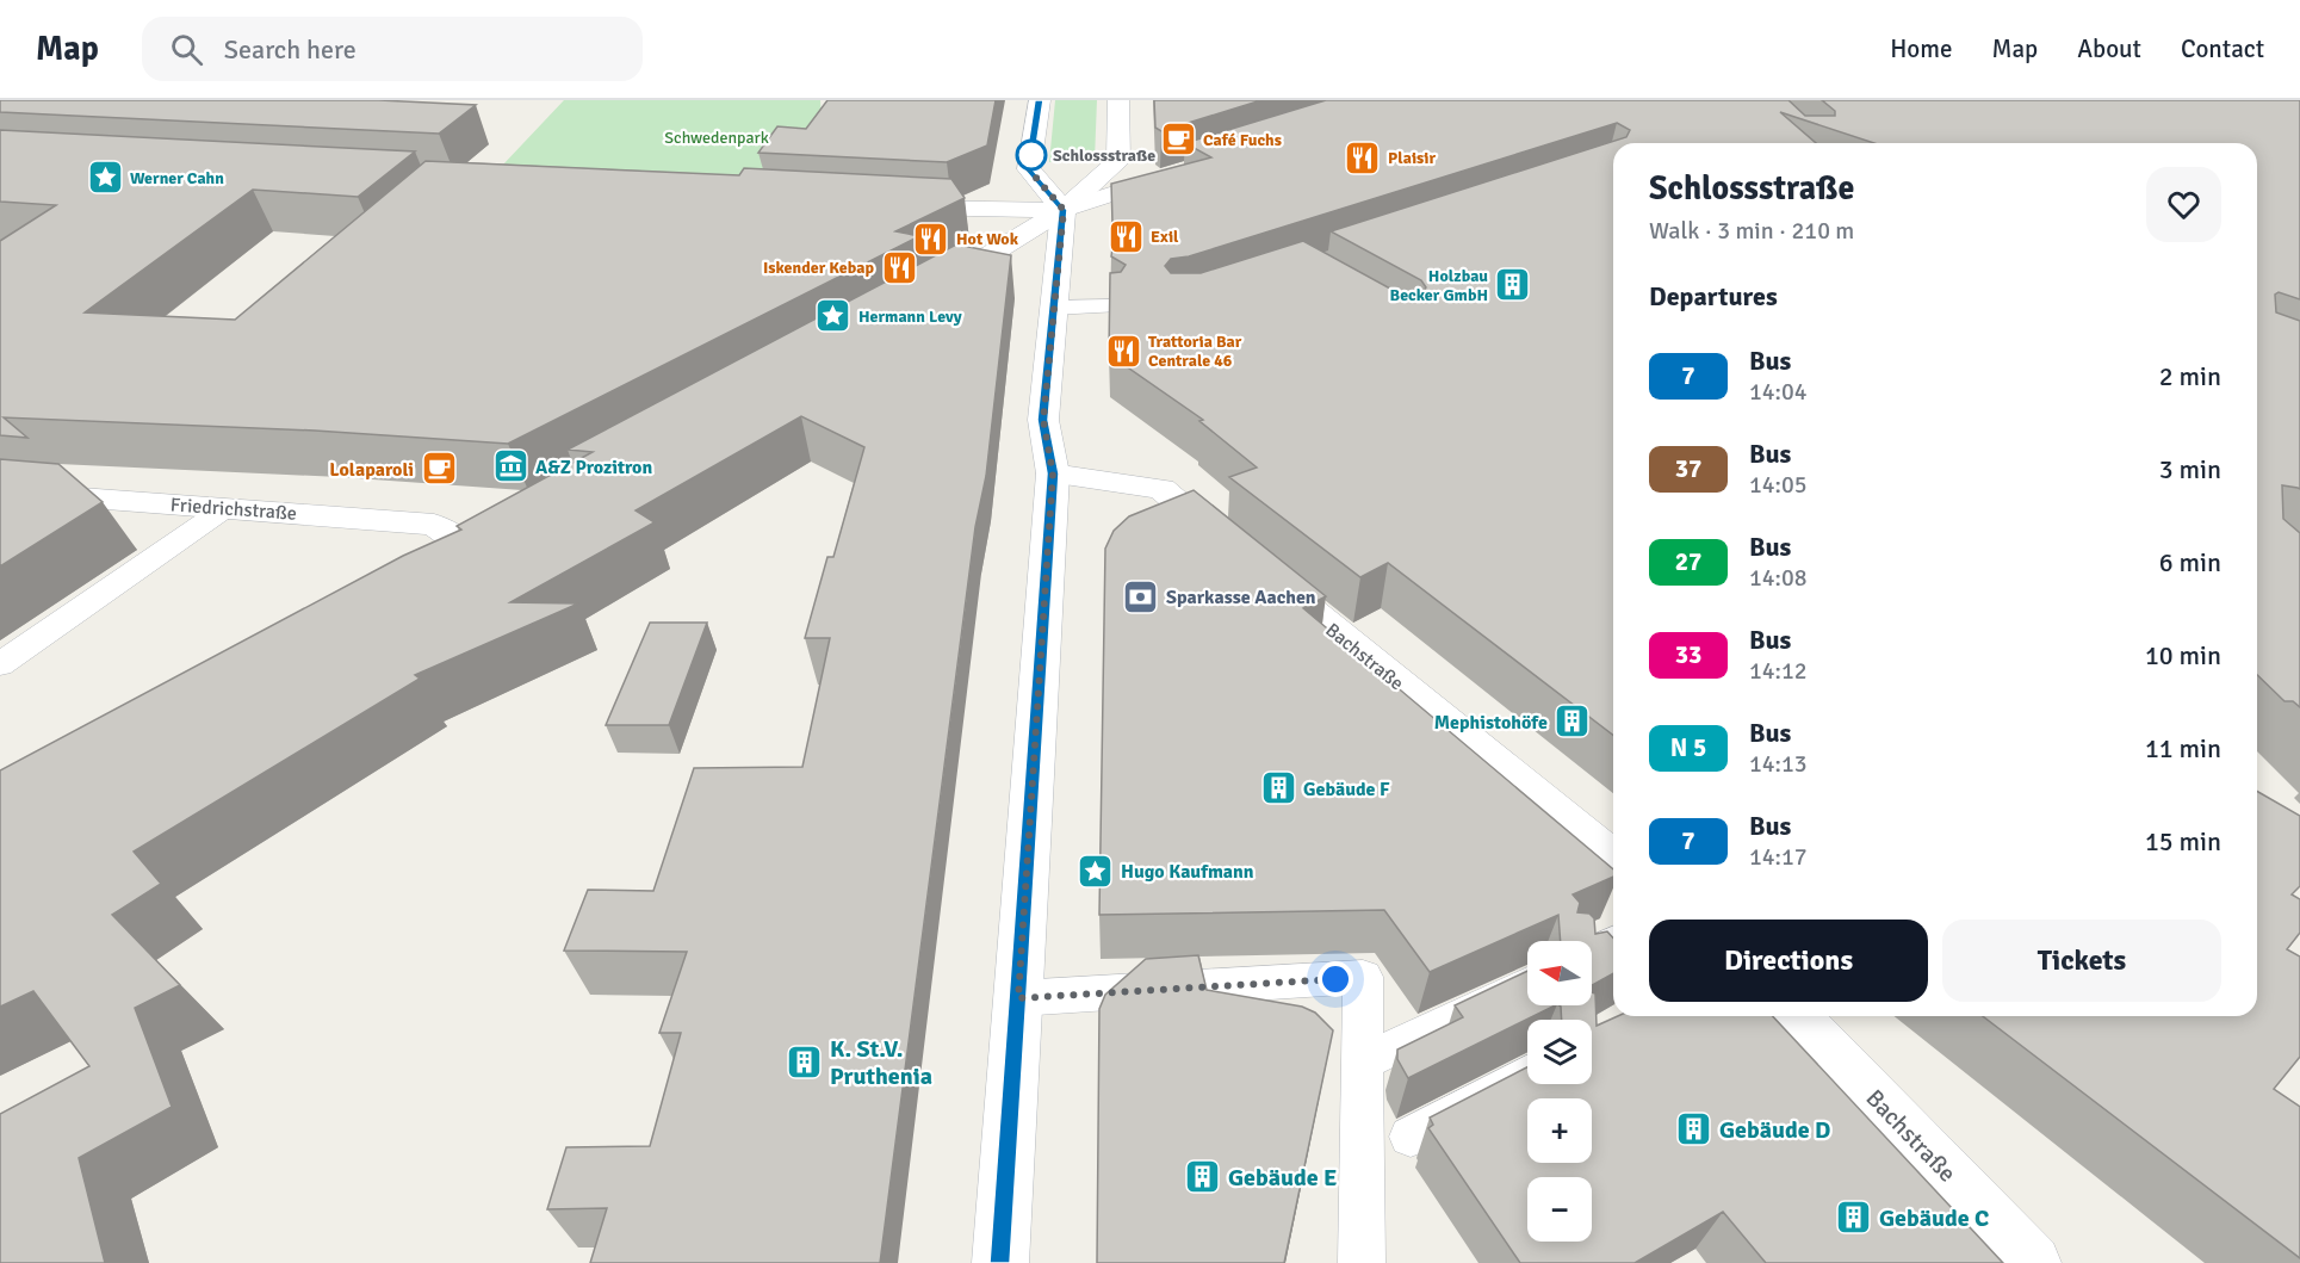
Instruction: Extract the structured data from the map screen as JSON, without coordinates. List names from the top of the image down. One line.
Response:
{"streets":{"street":["Friedrichstraße","Bachstraße"]},"parks":["Schwedenpark"],"places":{"cafe":["Café Fuchs","Lolaparoli"],"other":["Schlossstraße"],"restaurant":["Plaisir","Exil","Hot Wok","Iskender Kebap","Trattoria Bar Centrale 46"],"place":["Werner Cahn","Hermann Levy","Hugo Kaufmann"],"building":["Holzbau Becker GmbH","Mephistohöfe","Gebäude F","K. St.V. Pruthenia","Gebäude D","Gebäude E","Gebäude C"],"museum":["A&Z Prozitron"],"bank":["Sparkasse Aachen"]},"lines":["bus line 7"],"north":"left","page":{"header":"Map","search":"Search here","nav":["Home","Map","About","Contact"],"heading":[["Schlossstraße","Walk · 3 min · 210 m"],"Departures"],"list":[{"mark":"7","name":"Bus","note":"14:04","value":"2 min"},{"mark":"37","name":"Bus","note":"14:05","value":"3 min"},{"mark":"27","name":"Bus","note":"14:08","value":"6 min"},{"mark":"33","name":"Bus","note":"14:12","value":"10 min"},{"mark":"N 5","name":"Bus","note":"14:13","value":"11 min"},{"mark":"7","name":"Bus","note":"14:17","value":"15 min"}],"buttons":["Directions","Tickets"],"map_buttons":["+","−"]}}
